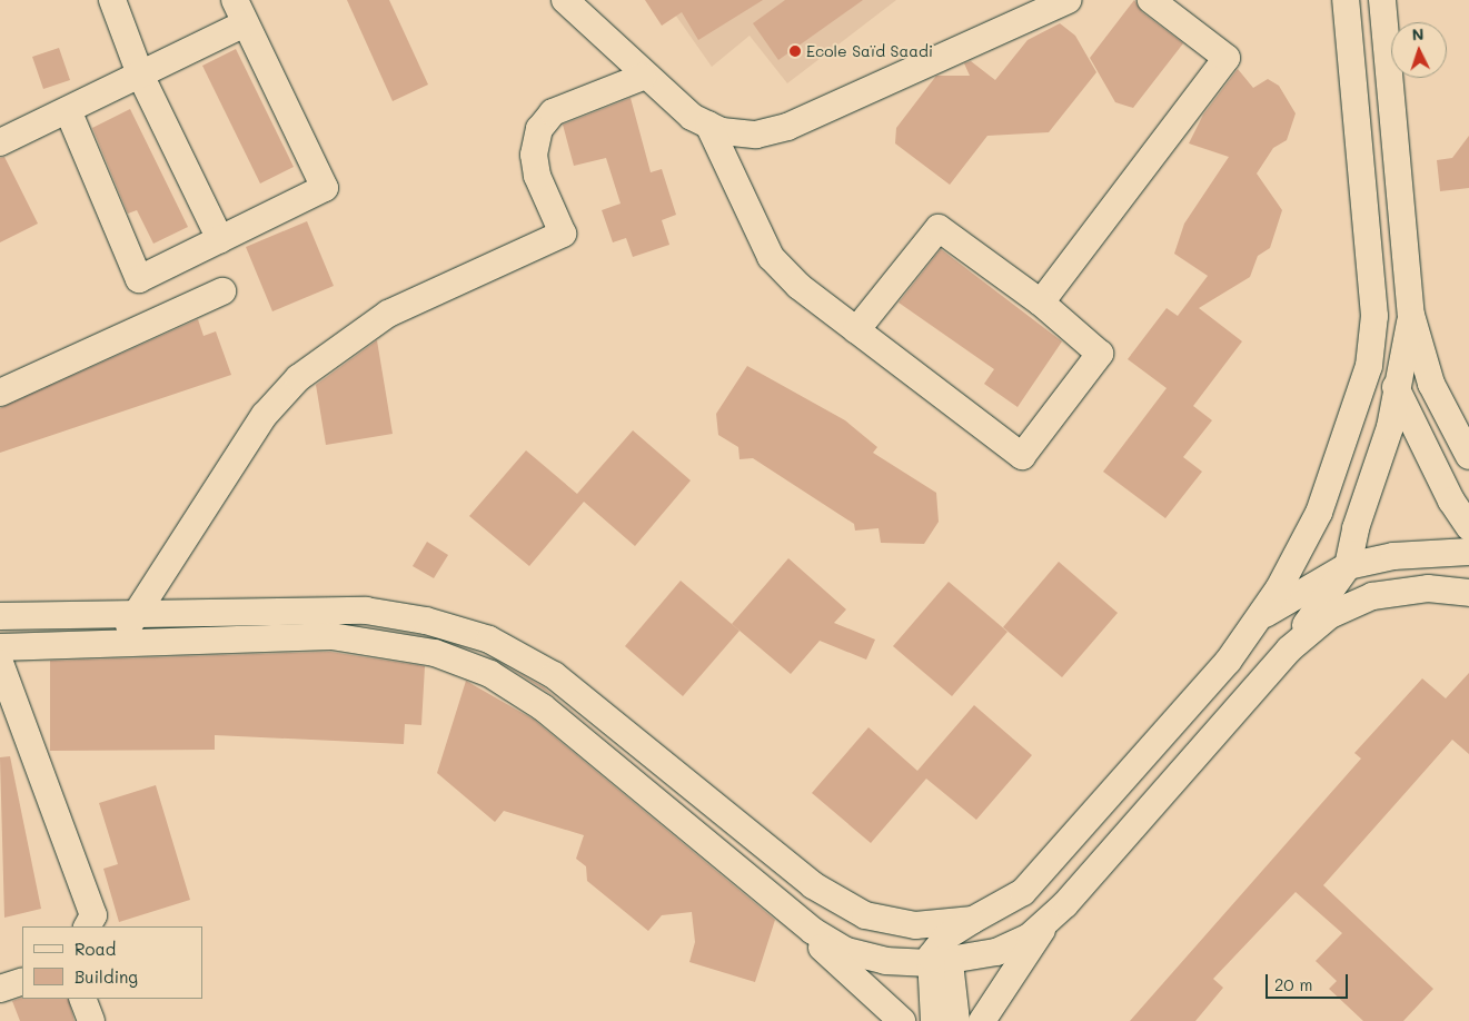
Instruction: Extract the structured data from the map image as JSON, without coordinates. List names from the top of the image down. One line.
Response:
{"places":["Ecole Saïd Saadi"],"legend":["Road","Building"],"scale_bar":"20 m","north":"top"}
